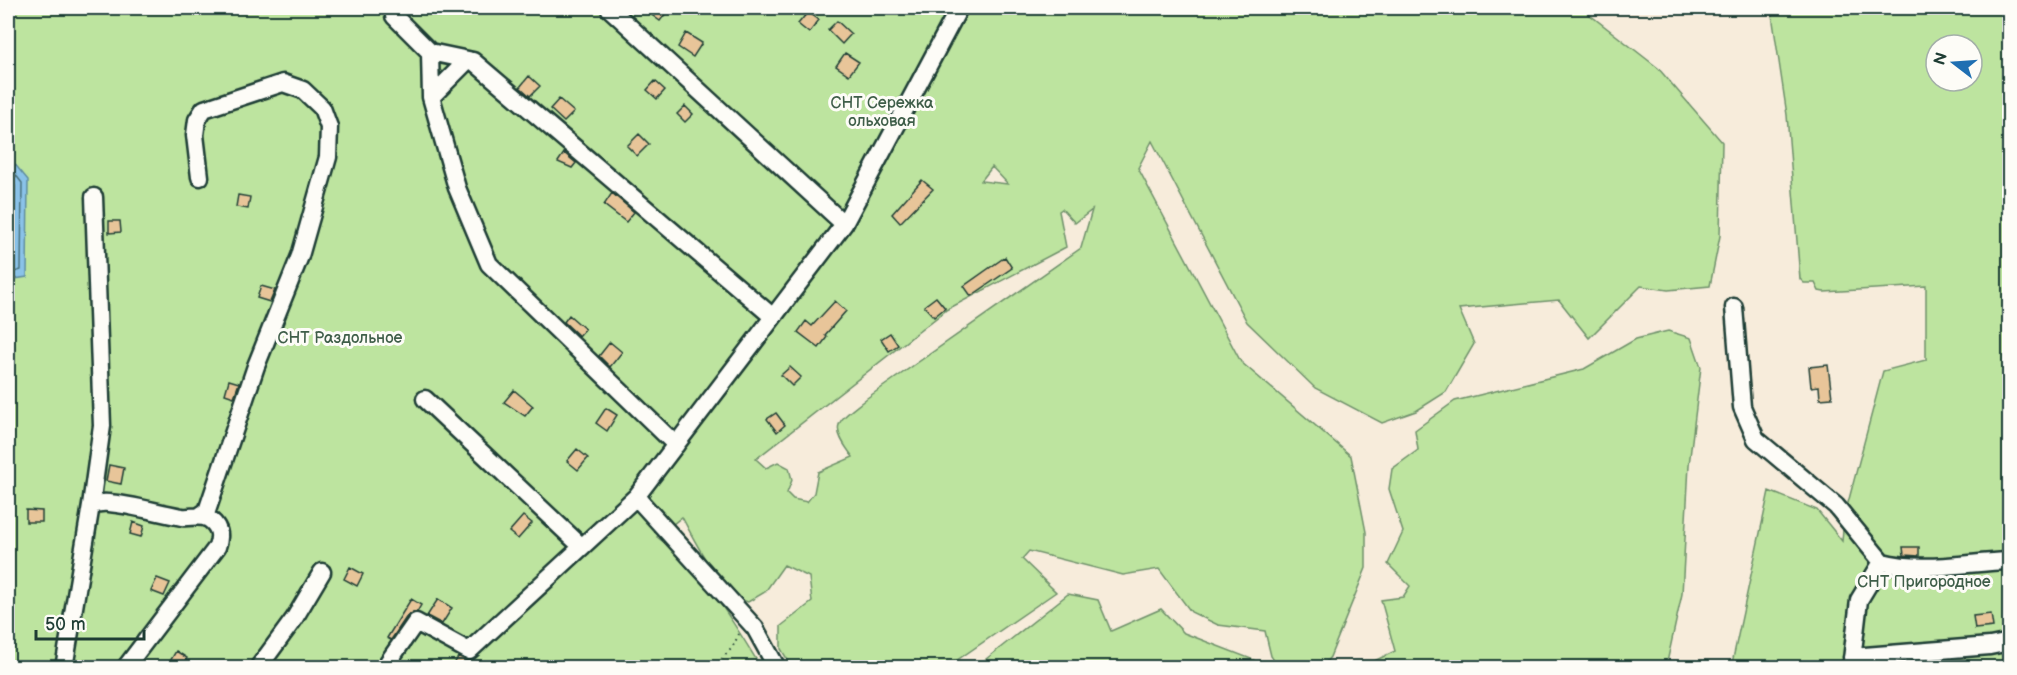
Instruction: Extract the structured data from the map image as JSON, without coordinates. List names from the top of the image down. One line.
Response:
{"parks":["СНТ Сережка ольховая","СНТ Раздольное","СНТ Пригородное"],"scale_bar":"50 m","north":"left"}
